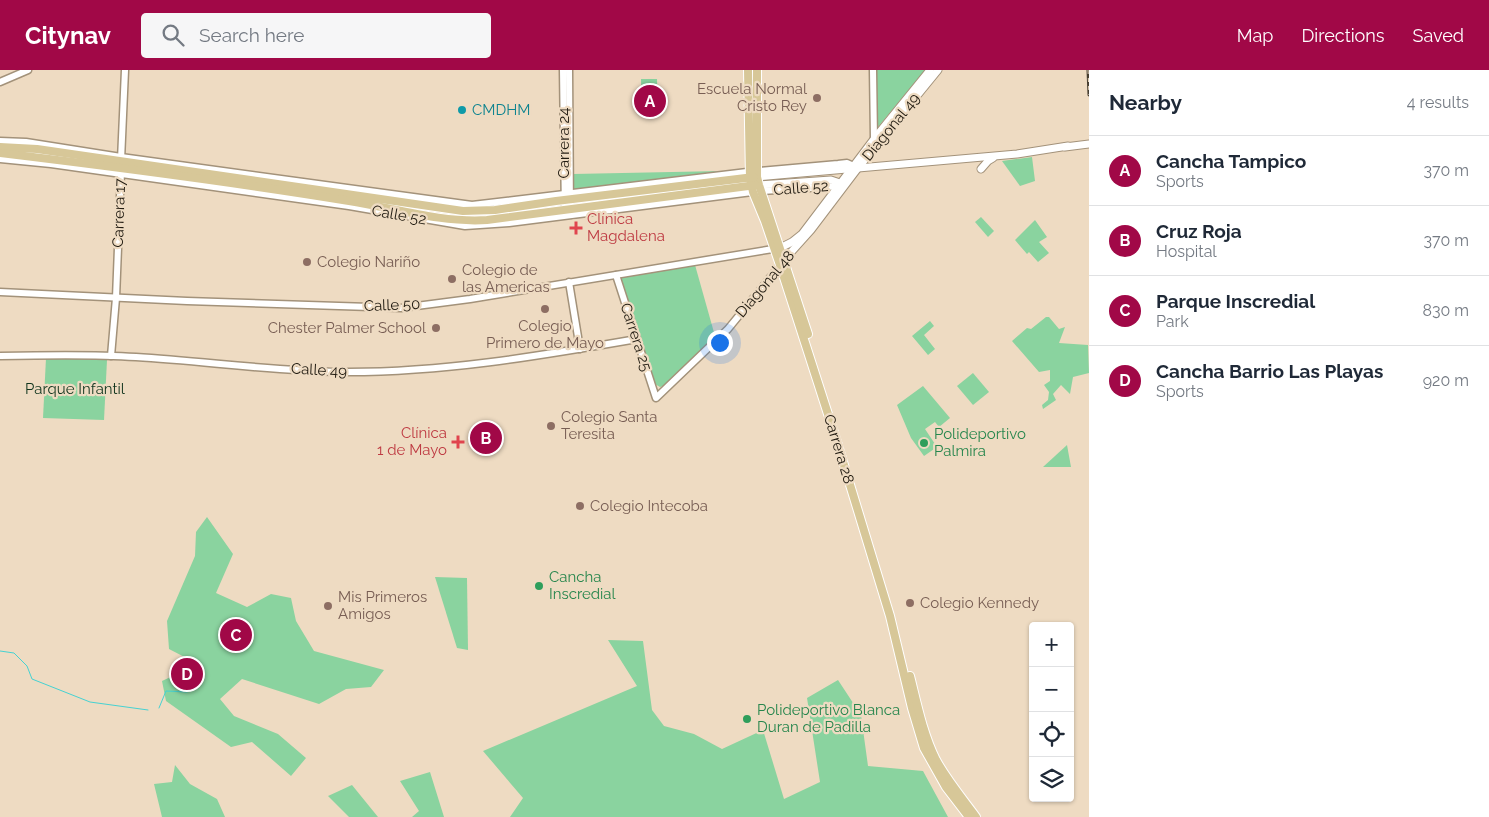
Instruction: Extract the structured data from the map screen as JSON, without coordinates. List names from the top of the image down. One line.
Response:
{"streets":{"main road":["Diagonal 49","Calle 52","Diagonal 48","Carrera 28"],"street":["Carrera 24","Carrera 17","Calle 50","Carrera 25","Calle 49"]},"crossings":[["Diagonal 49","Calle 52"],["Diagonal 49","Diagonal 48"],["Carrera 24","Calle 52"],["Calle 52","Carrera 17"],["Calle 52","Diagonal 48"],["Calle 52","Carrera 28"],["Carrera 17","Calle 50"],["Carrera 17","Calle 49"],["Diagonal 48","Calle 50"],["Diagonal 48","Carrera 25"],["Diagonal 48","Carrera 28"],["Calle 50","Carrera 25"],["Calle 50","Carrera 28"],["Carrera 25","Calle 49"]],"parks":["Parque Infantil"],"places":{"other":["Escuela Normal Cristo Rey","CMDHM","Colegio Nariño","Colegio de las Americas","Colegio Primero de Mayo","Chester Palmer School","Colegio Santa Teresita","Polideportivo Palmira","Colegio Intecoba","Cancha Inscredial","Colegio Kennedy","Mis Primeros Amigos","Polideportivo Blanca Duran de Padilla"],"health":["Clínica Magdalena","Clínica 1 de Mayo"]},"page":{"header":"Citynav","search":"Search here","nav":["Map","Directions","Saved"],"heading":["Nearby","4 results"],"pins":["A","B","C","D"],"list":[{"mark":"A","name":"Cancha Tampico","note":"Sports","value":"370 m"},{"mark":"B","name":"Cruz Roja","note":"Hospital","value":"370 m"},{"mark":"C","name":"Parque Inscredial","note":"Park","value":"830 m"},{"mark":"D","name":"Cancha Barrio Las Playas","note":"Sports","value":"920 m"}],"map_buttons":["+","−"]}}
